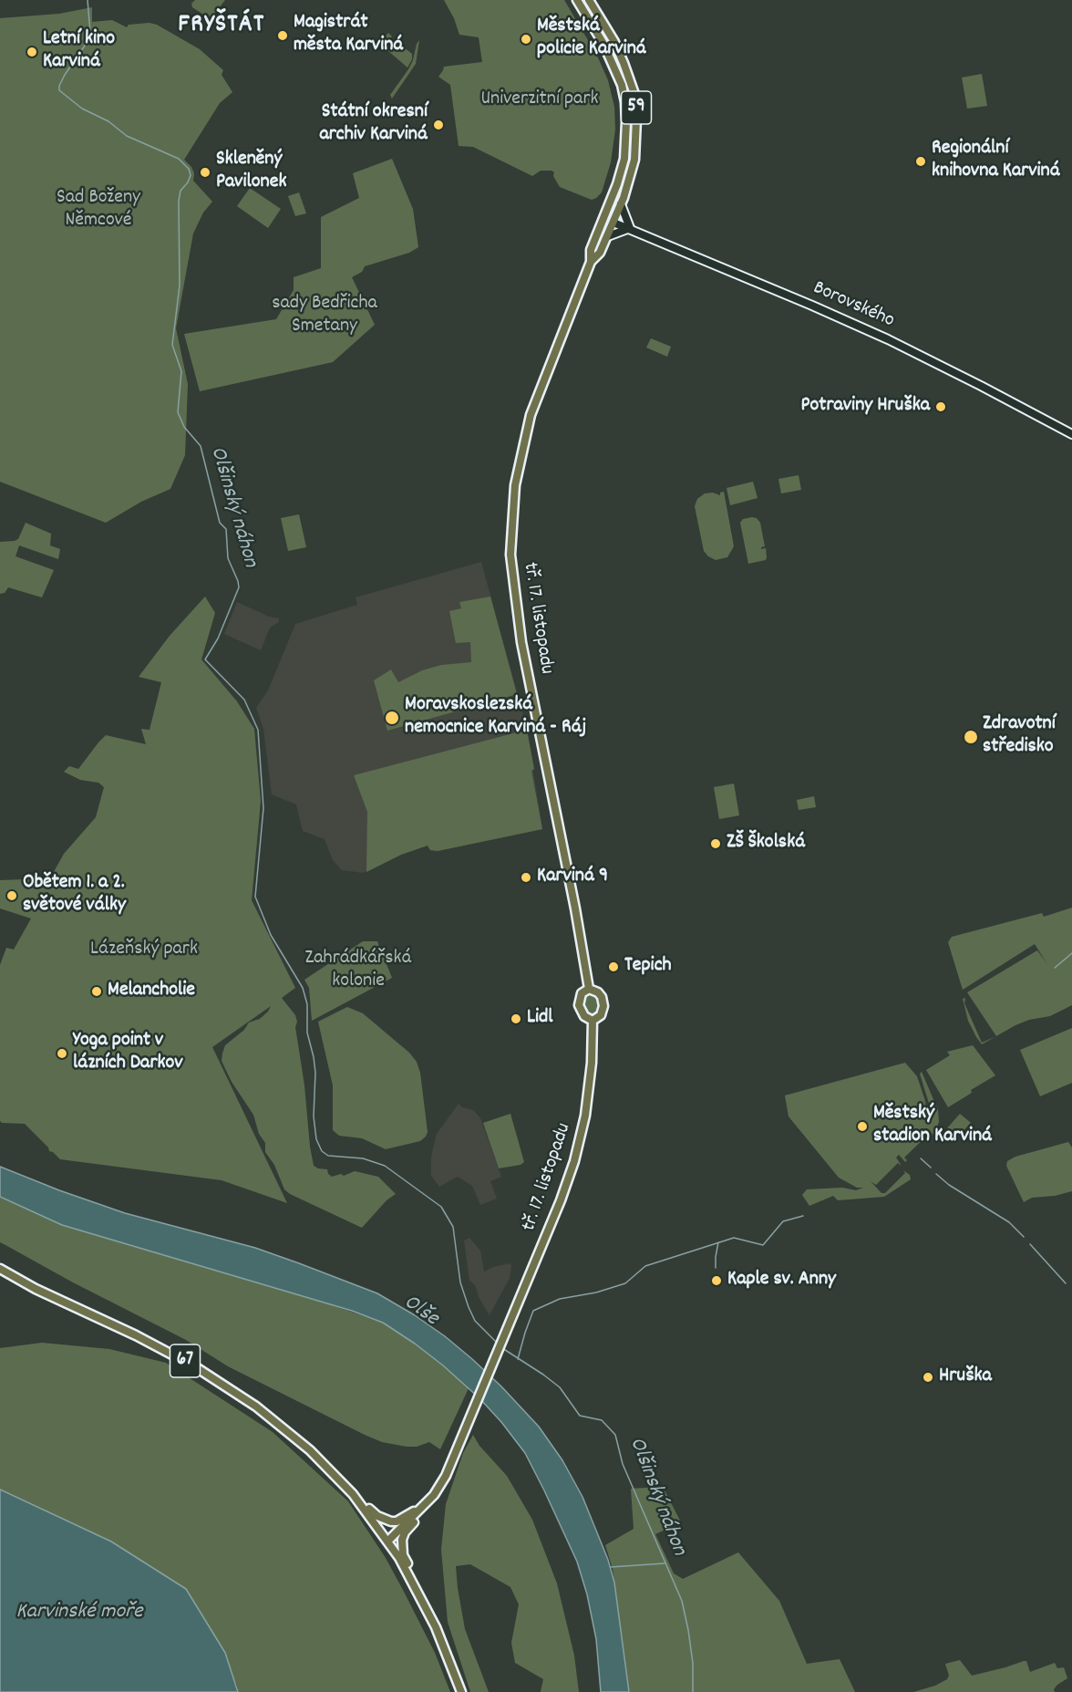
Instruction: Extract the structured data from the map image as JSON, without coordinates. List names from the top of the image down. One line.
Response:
{"streets":{"main road":["59","Borovského","tř. 17. listopadu","67"]},"crossings":[["Borovského","tř. 17. listopadu"]],"districts":["FRYŠTÁT"],"water":["Olšinský náhon","Olše","Karvinské moře"],"parks":["Univerzitní park","Sad Boženy Němcové","sady Bedřicha Smetany","Lázeňský park","Zahrádkářská kolonie"],"places":["Magistrát města Karviná","Městská policie Karviná","Letní kino Karviná","Státní okresní archiv Karviná","Regionální knihovna Karviná","Skleněný Pavilonek","Potraviny Hruška","Moravskoslezská nemocnice Karviná - Ráj","Zdravotní středisko","ZŠ Školská","Karviná 9","Obětem 1. a 2. světové války","Tepich","Melancholie","Lidl","Yoga point v lázních Darkov","Městský stadion Karviná","Kaple sv. Anny","Hruška"]}
